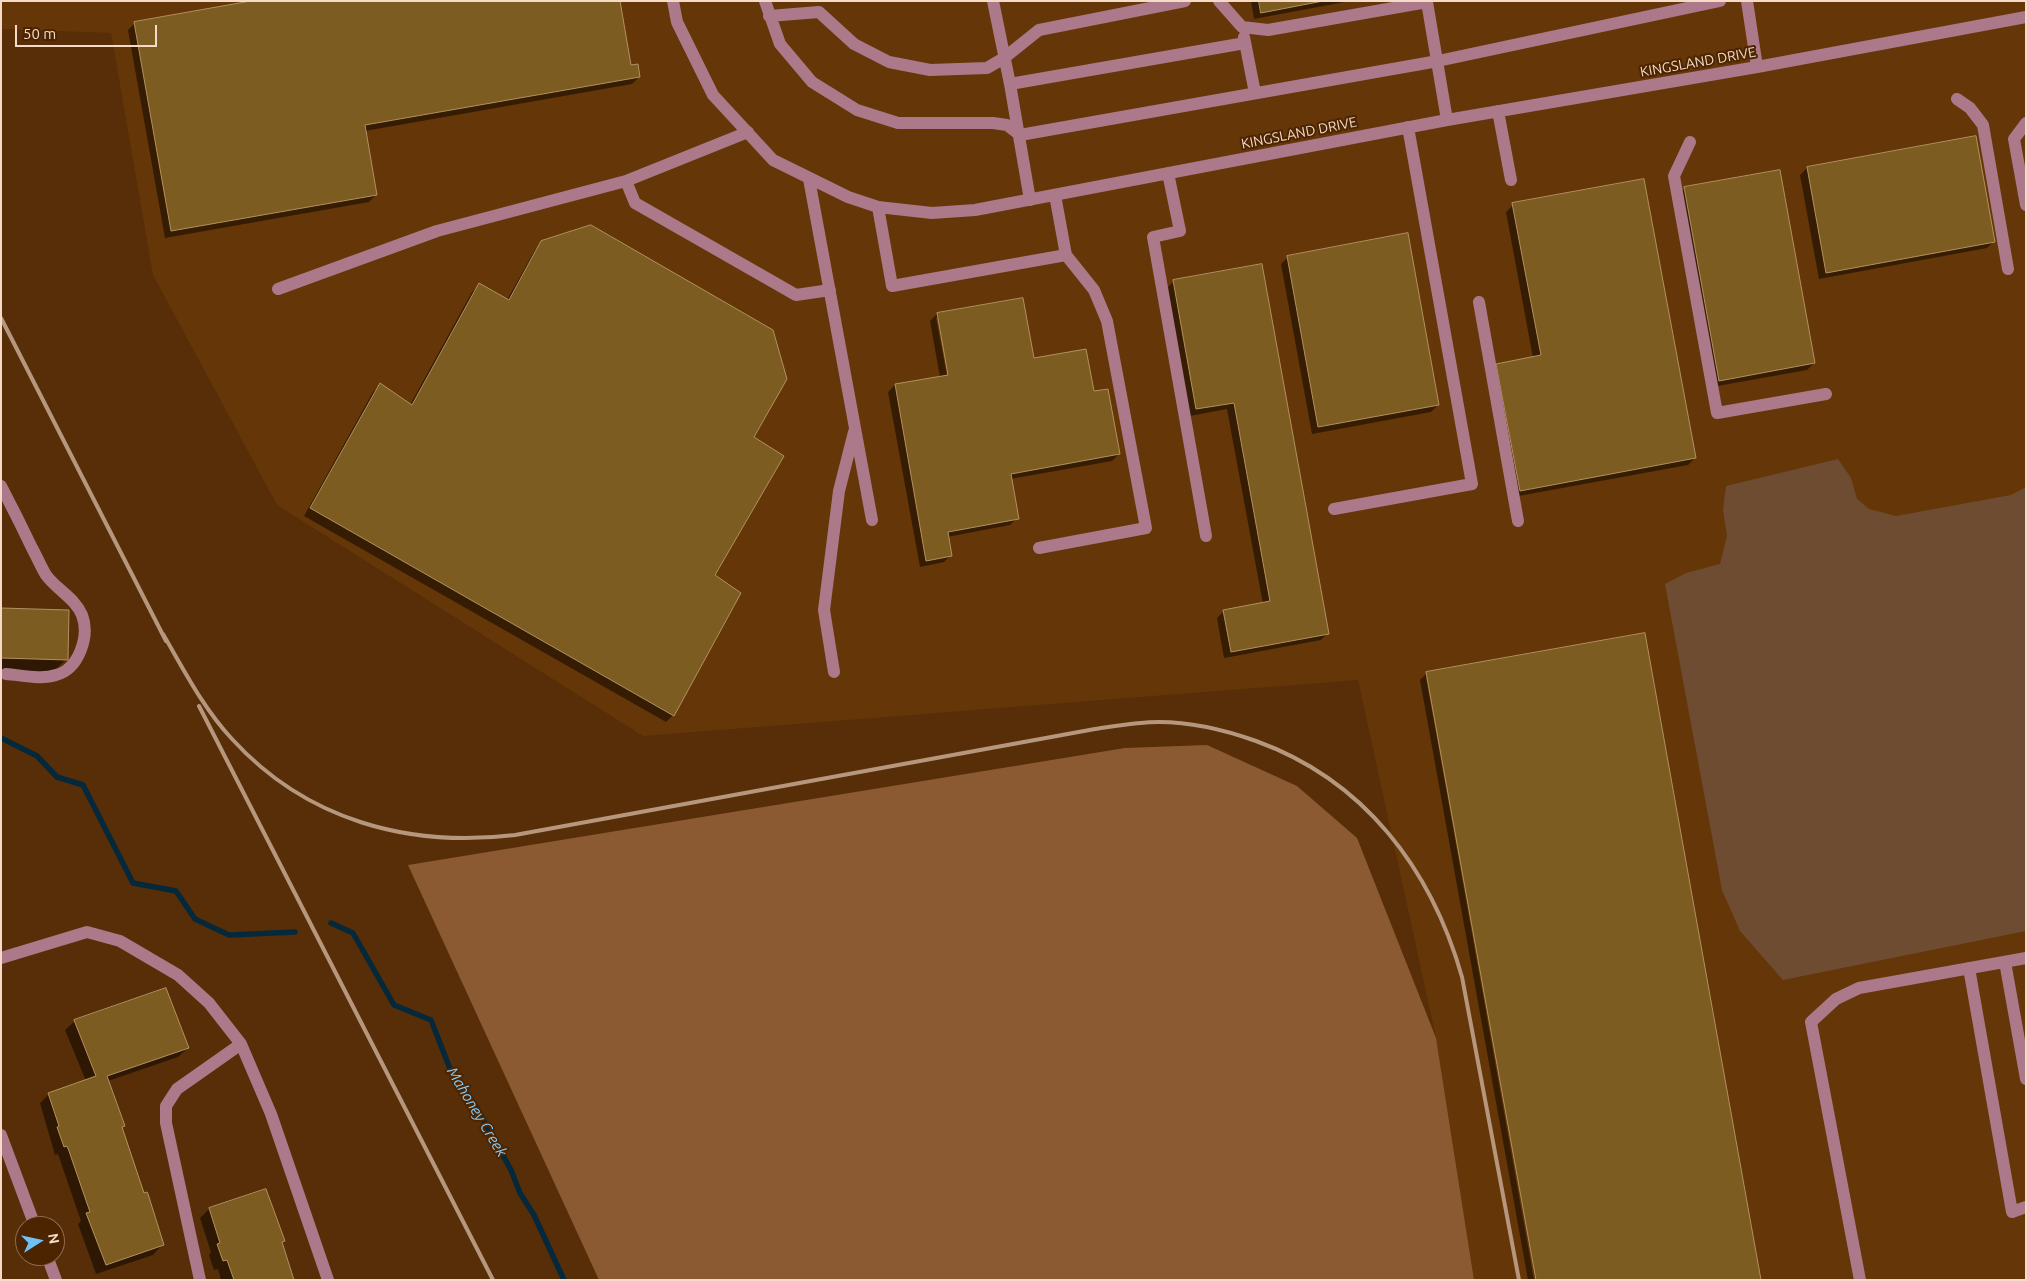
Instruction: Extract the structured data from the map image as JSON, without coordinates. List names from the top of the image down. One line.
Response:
{"streets":{"street":["KINGSLAND DRIVE"]},"water":["Mahoney Creek"],"scale_bar":"50 m","north":"right"}
